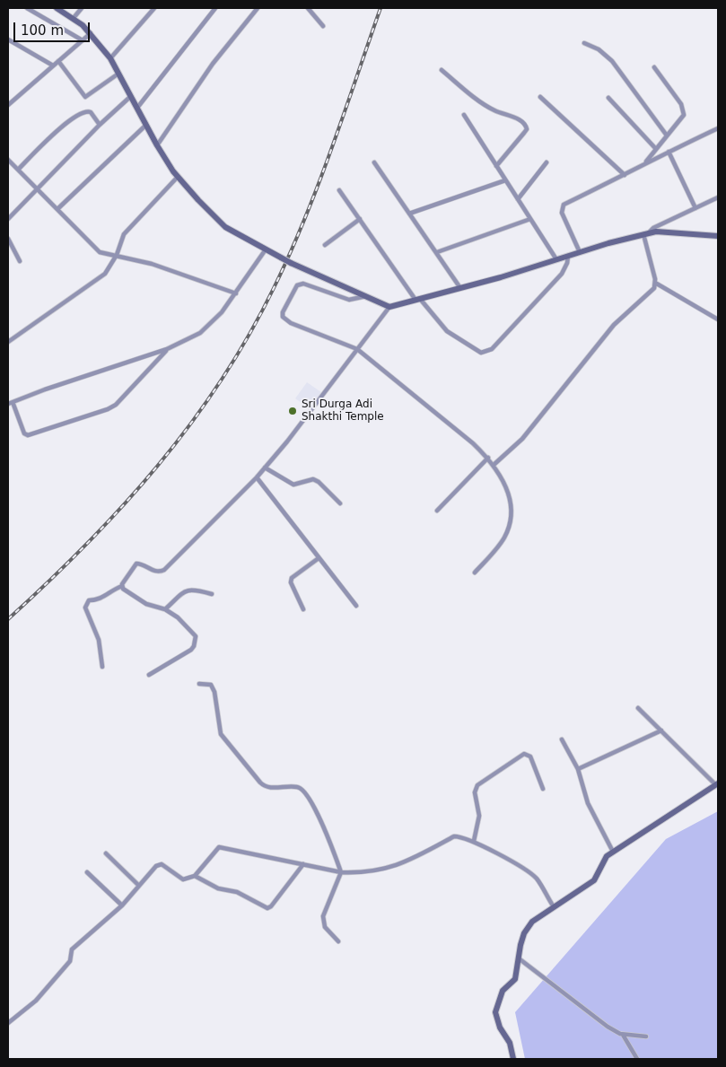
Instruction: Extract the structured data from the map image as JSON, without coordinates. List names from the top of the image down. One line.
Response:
{"places":["Sri Durga Adi Shakthi Temple"],"scale_bar":"100 m"}
